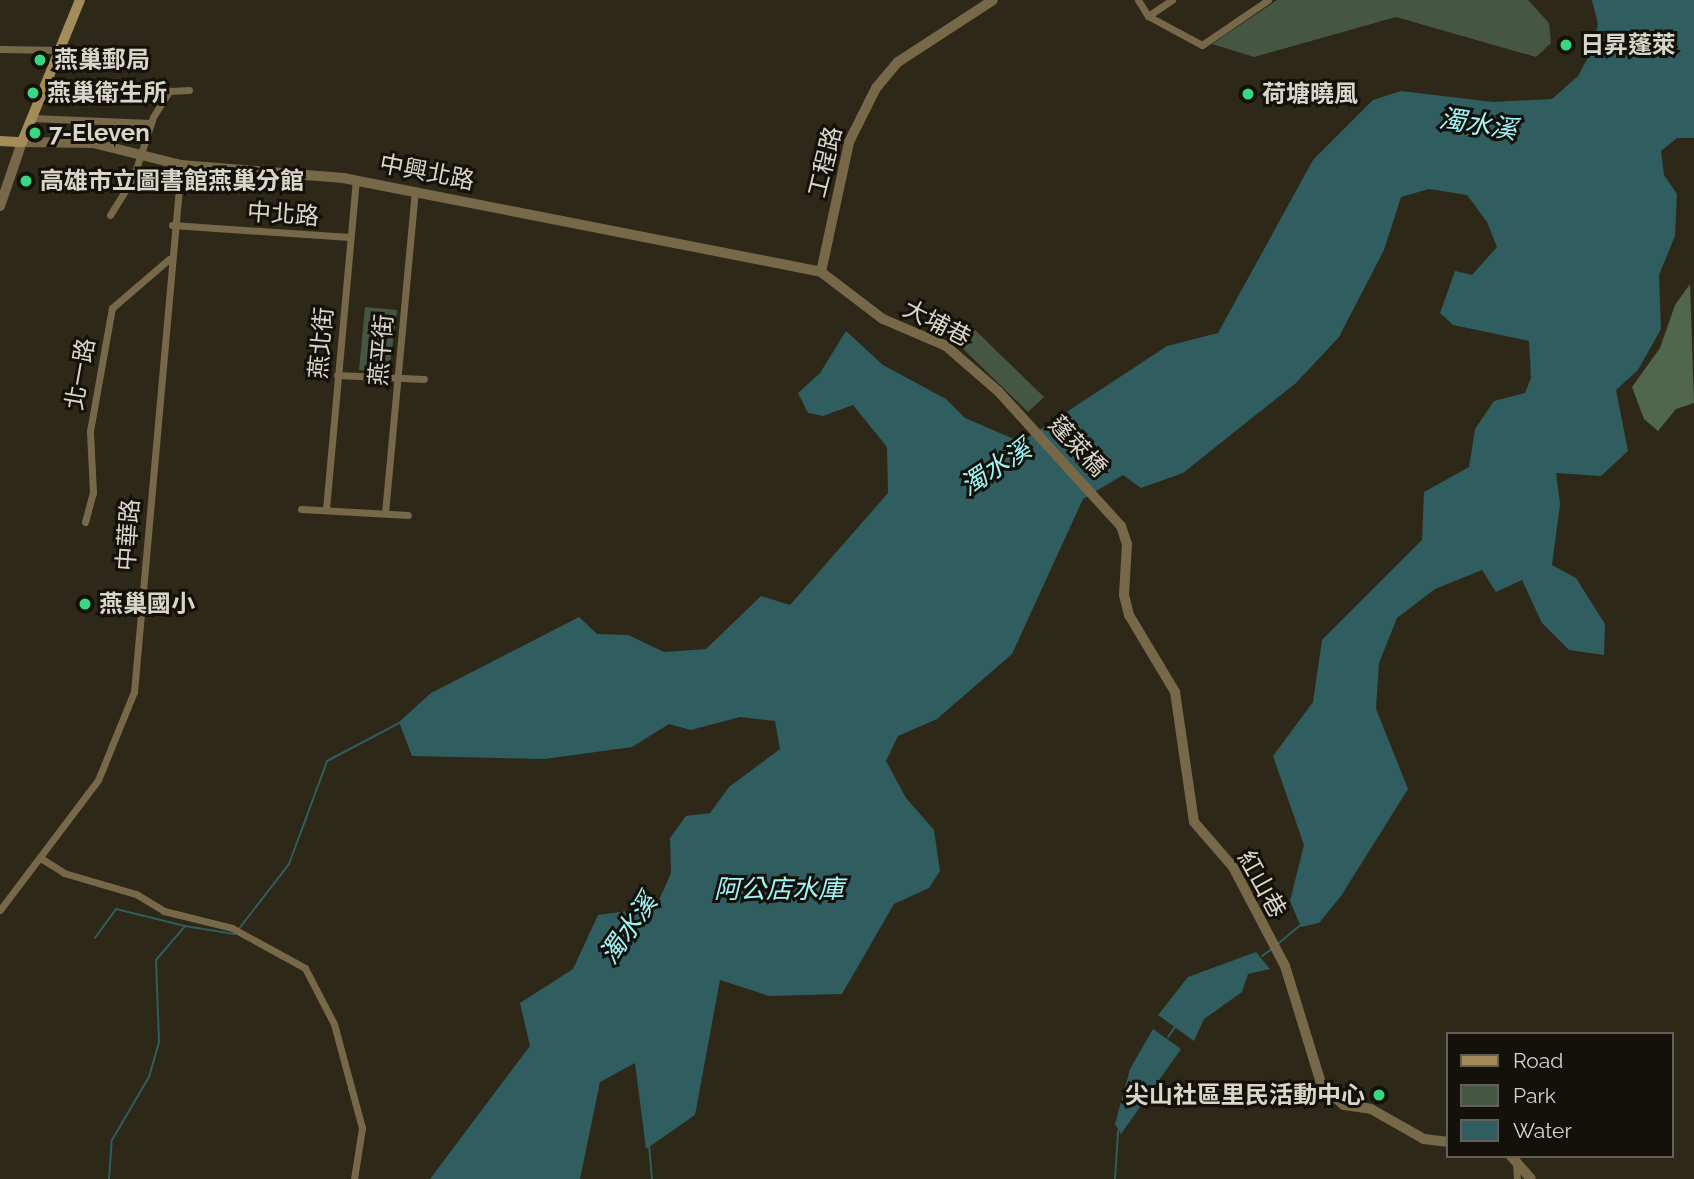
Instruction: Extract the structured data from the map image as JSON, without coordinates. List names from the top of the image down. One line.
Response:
{"streets":{"street":["工程路","中興北路","中北路","大埔巷","燕北街","燕平街","北一路","蓬萊橋","中華路","紅山巷"]},"crossings":[["工程路","中興北路"],["工程路","大埔巷"],["中興北路","大埔巷"],["中興北路","燕北街"],["中興北路","燕平街"],["中興北路","中華路"],["中北路","燕北街"],["中北路","中華路"],["大埔巷","蓬萊橋"],["北一路","中華路"],["蓬萊橋","紅山巷"]],"water":["濁水溪","阿公店水庫"],"places":["日昇蓬萊","燕巢郵局","燕巢衛生所","荷塘曉風","7-Eleven","高雄市立圖書館燕巢分館","燕巢國小","尖山社區里民活動中心"],"legend":["Road","Park","Water"]}
